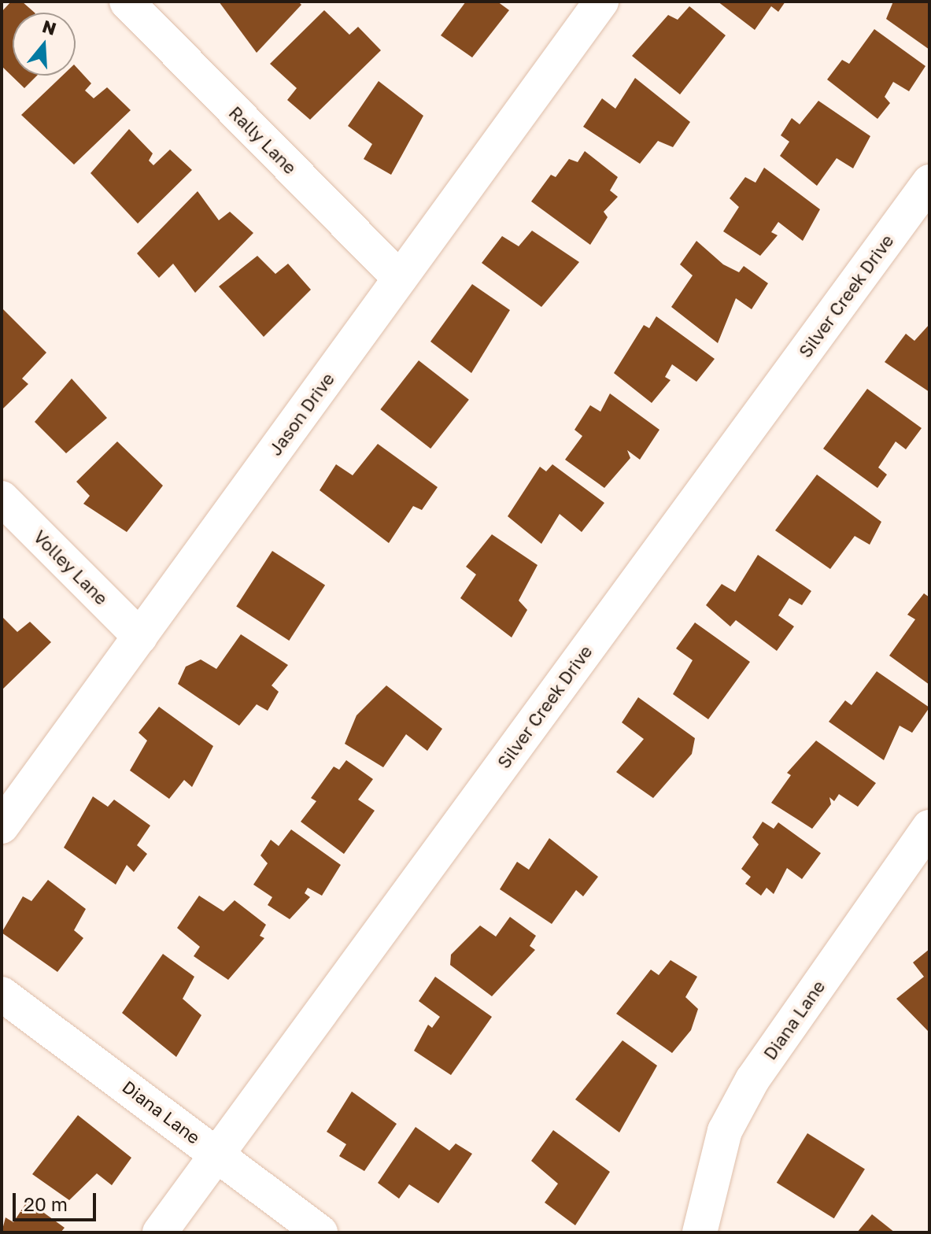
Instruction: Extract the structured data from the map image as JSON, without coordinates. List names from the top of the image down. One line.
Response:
{"streets":{"street":["Rally Lane","Silver Creek Drive","Jason Drive","Volley Lane","Diana Lane"]},"crossings":[["Rally Lane","Jason Drive"],["Silver Creek Drive","Diana Lane"],["Jason Drive","Volley Lane"]],"scale_bar":"20 m","north":"top"}
